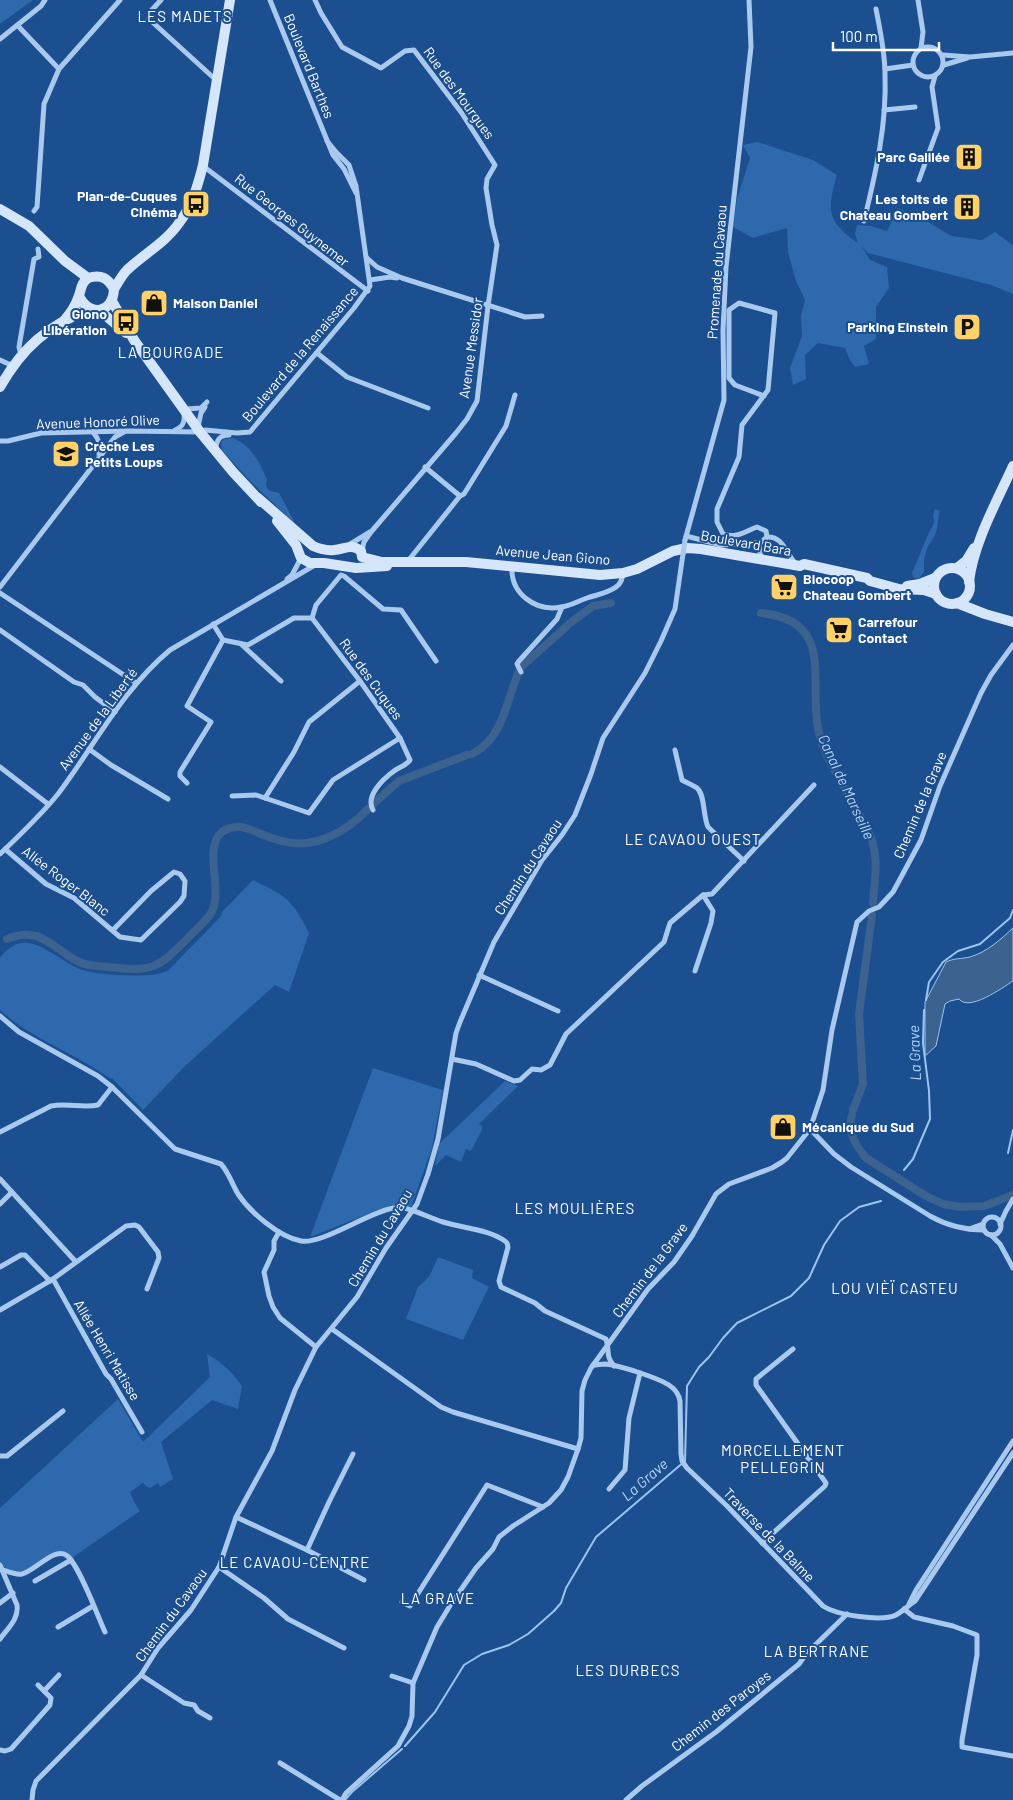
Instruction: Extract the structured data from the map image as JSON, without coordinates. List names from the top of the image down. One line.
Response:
{"streets":{"street":["Boulevard Barthes","Rue des Mourgues","Rue Georges Guynemer","Promenade du Cavaou","Avenue Messidor","Boulevard de la Renaissance","Avenue Honoré Olive","Boulevard Bara","Avenue Jean Giono","Rue des Cuques","Avenue de la Liberté","Chemin de la Grave","Chemin du Cavaou","Allée Roger Blanc","Allée Henri Matisse","Traverse de la Balme","Chemin des Paroyes"]},"crossings":[["Boulevard Barthes","Boulevard de la Renaissance"],["Rue des Mourgues","Avenue Messidor"],["Rue Georges Guynemer","Boulevard de la Renaissance"],["Promenade du Cavaou","Boulevard Bara"],["Promenade du Cavaou","Avenue Jean Giono"],["Promenade du Cavaou","Chemin du Cavaou"],["Avenue Messidor","Avenue Jean Giono"],["Boulevard de la Renaissance","Avenue Honoré Olive"],["Boulevard Bara","Avenue Jean Giono"],["Boulevard Bara","Chemin du Cavaou"],["Avenue Jean Giono","Avenue de la Liberté"],["Avenue Jean Giono","Chemin du Cavaou"],["Avenue de la Liberté","Allée Roger Blanc"],["Chemin de la Grave","Traverse de la Balme"],["Traverse de la Balme","Chemin des Paroyes"]],"districts":["LES MADETS","LA BOURGADE","LE CAVAOU OUEST","LES MOULIÈRES","LOU VIÈÏ CASTEU","MORCELLEMENT PELLEGRIN","LE CAVAOU-CENTRE","LA GRAVE","LA BERTRANE","LES DURBECS"],"water":["Canal de Marseille","La Grave"],"places":{"building":["Parc Galilée","Les toits de Chateau Gombert"],"bus stop":["Plan-de-Cuques Cinéma","Giono Libération"],"shop":["Maison Daniel","Mécanique du Sud"],"parking":["Parking Einstein"],"school or university":["Crèche Les Petits Loups"],"supermarket":["Biocoop Chateau Gombert","Carrefour Contact"]},"scale_bar":"100 m"}
